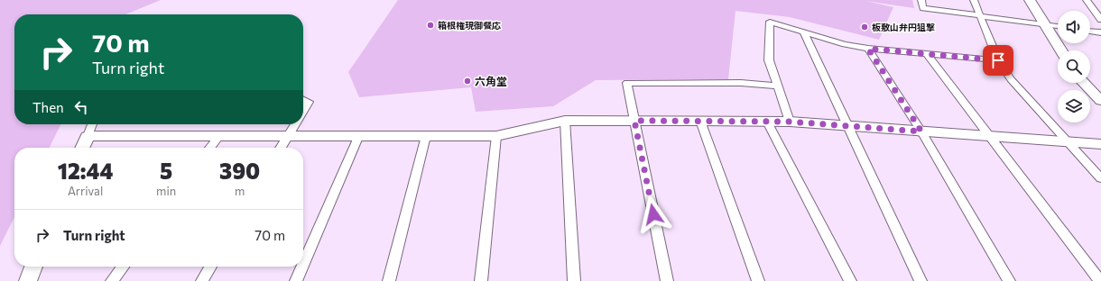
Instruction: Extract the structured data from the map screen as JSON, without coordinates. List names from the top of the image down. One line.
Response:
{"places":["箱根権現御餐応","板敷山弁円狙撃","六角堂"],"page":{"turn":["70 m","Turn right"],"then":"Then","eta":["12:44","Arrival","5","min","390","m"],"list":[{"name":"Turn right","value":"70 m"}]}}
